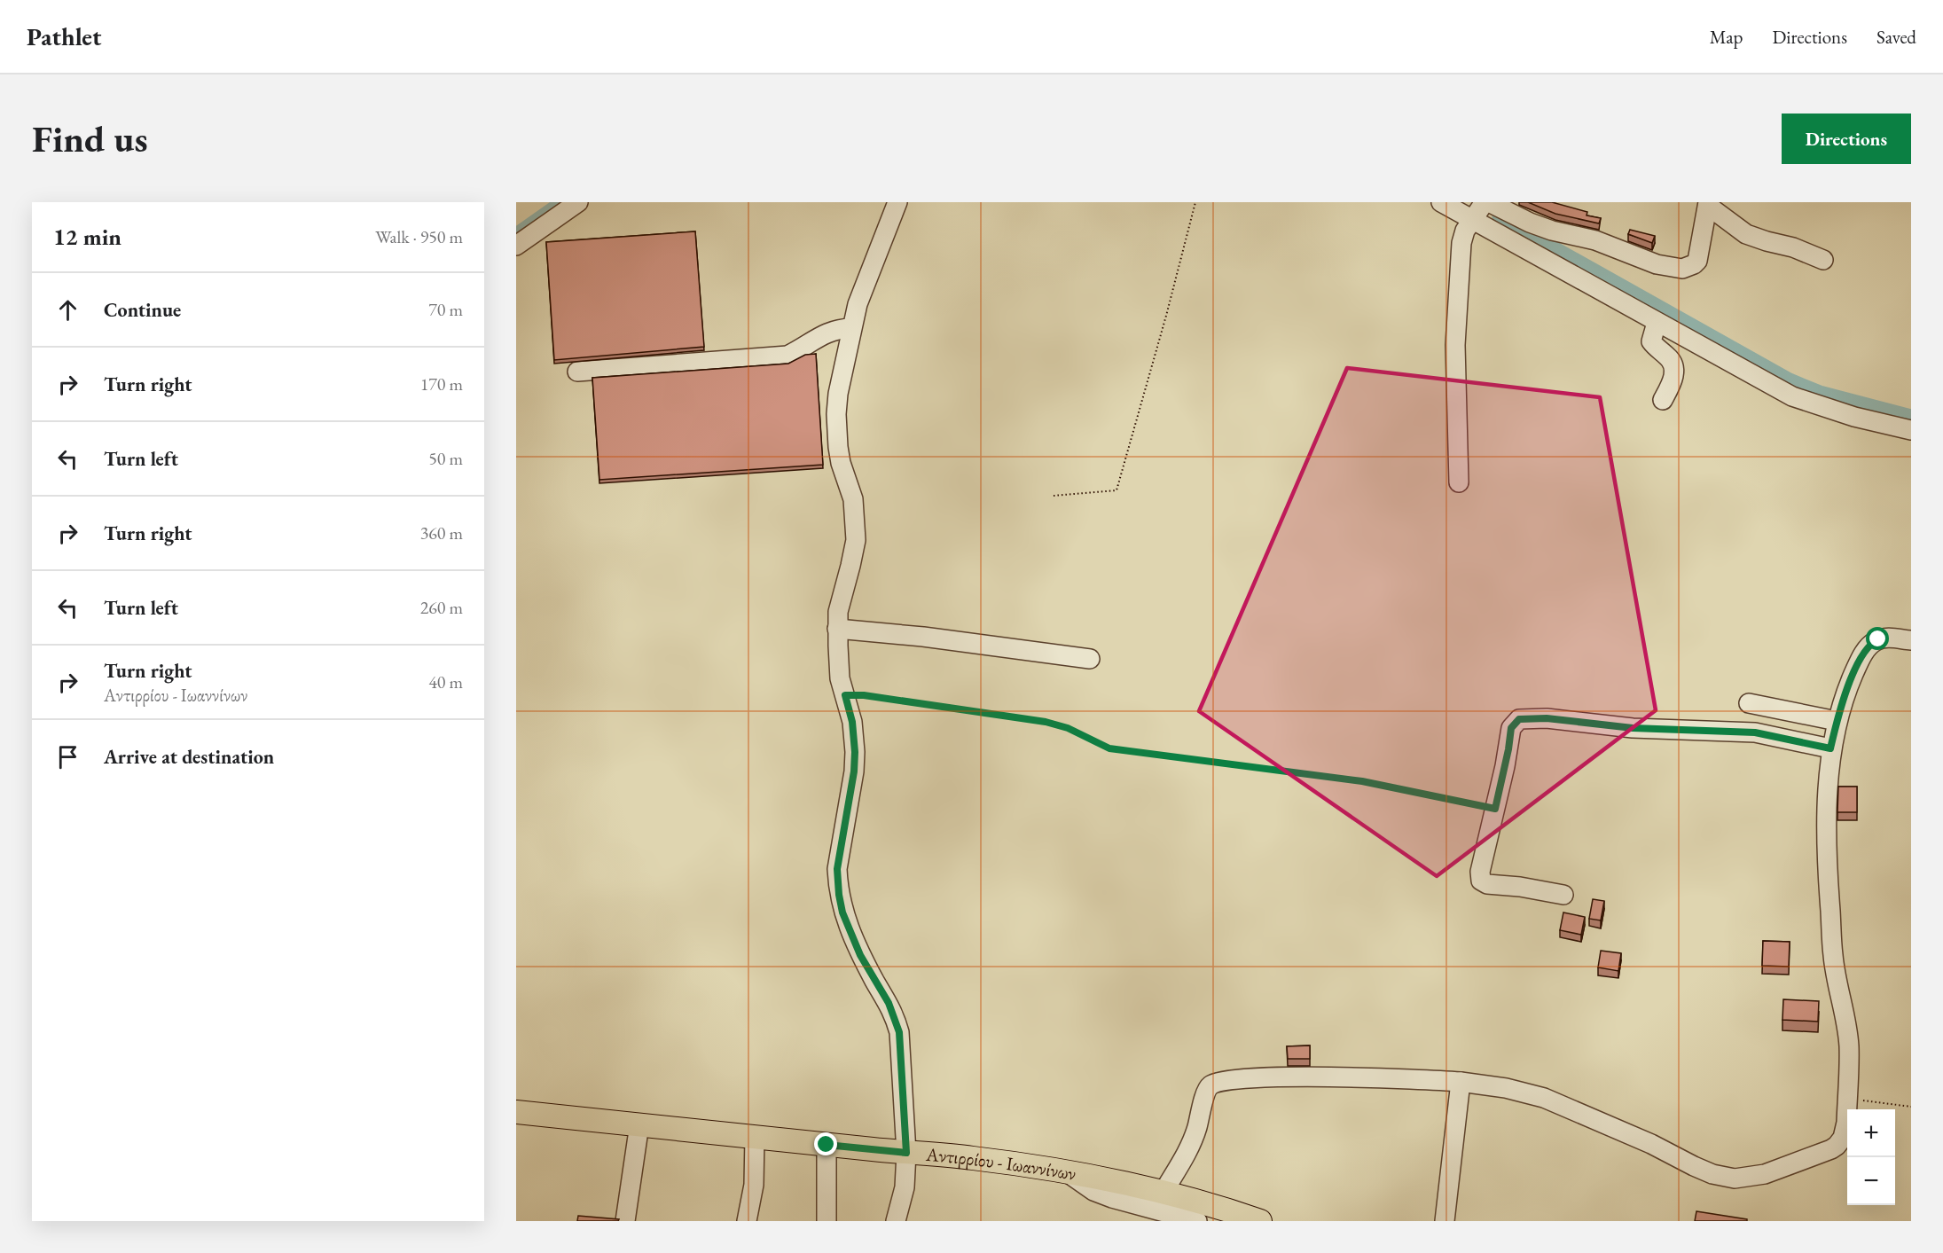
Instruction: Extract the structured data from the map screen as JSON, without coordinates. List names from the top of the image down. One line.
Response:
{"streets":{"main road":["Αντιρρίου - Ιωαννίνων"]},"page":{"header":"Pathlet","nav":["Map","Directions","Saved"],"buttons":"Directions","title":"Find us","heading":["12 min","Walk · 950 m"],"list":[["Continue","70 m"],["Turn right","170 m"],["Turn left","50 m"],["Turn right","360 m"],["Turn left","260 m"],["Turn right","Αντιρρίου - Ιωαννίνων","40 m"],"Arrive at destination"],"map_buttons":["+","−"]}}
